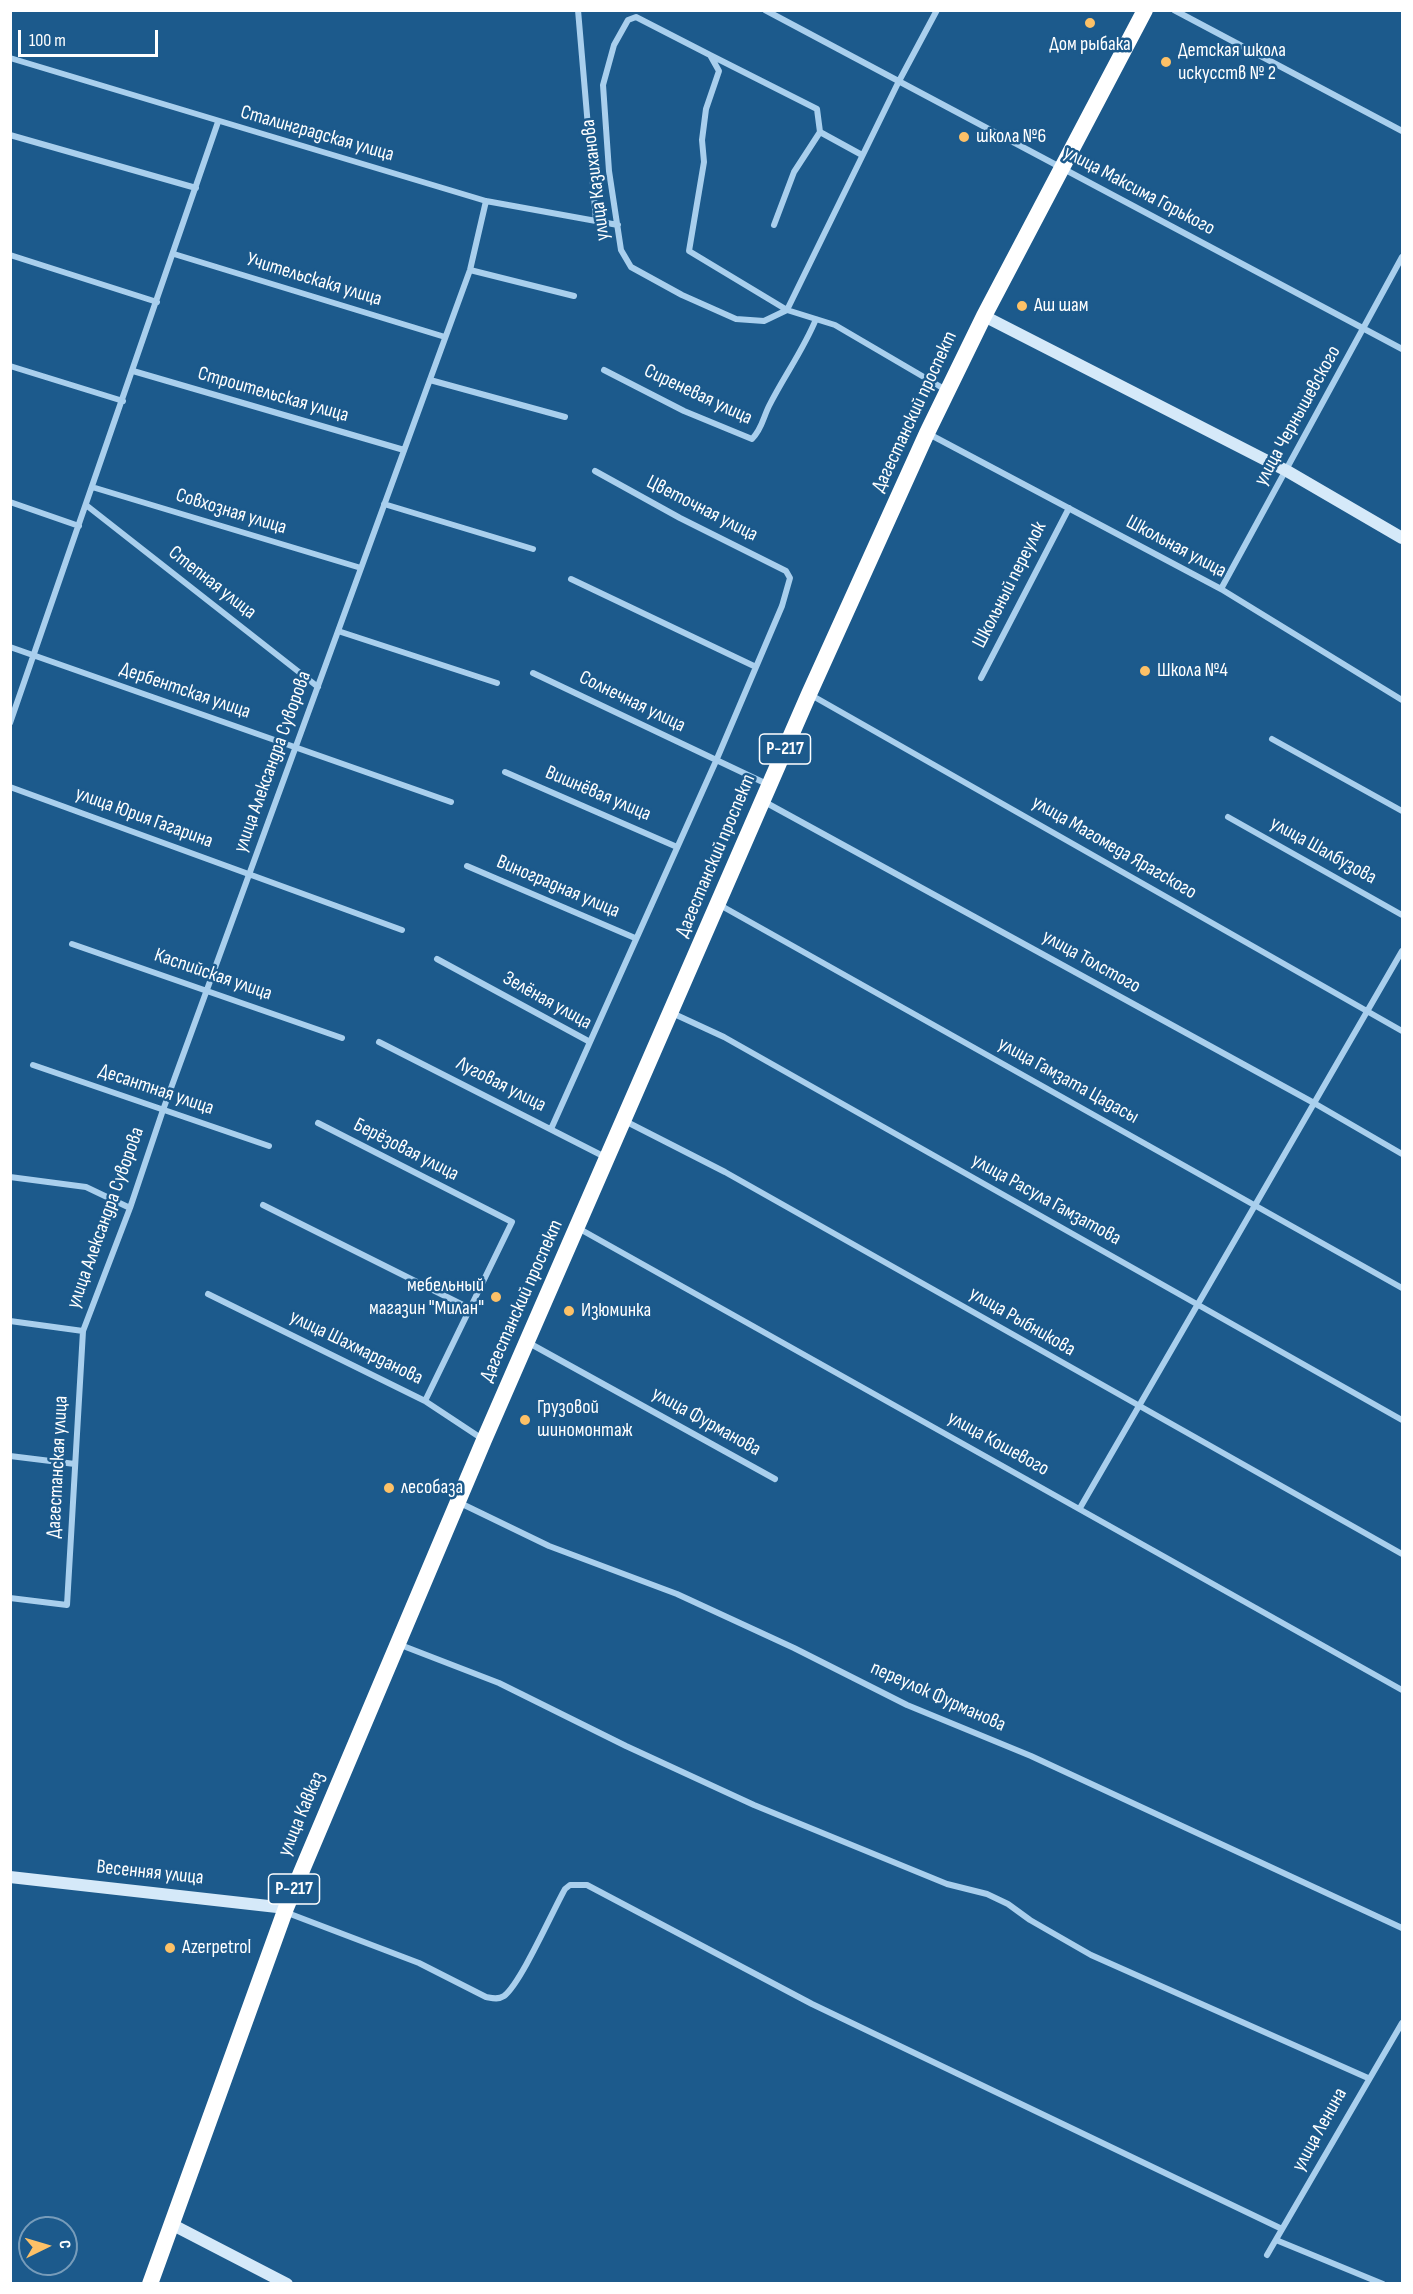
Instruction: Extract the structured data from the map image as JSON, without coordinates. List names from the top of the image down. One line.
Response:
{"streets":{"highway":["Дагестанский проспект","Р-217","улица Кавказ"],"street":["Сталинградская улица","улица Казиханова","улица Максима Горького","Учительскакя улица","Строительская улица","Сиреневая улица","улица Чернышевского","Цветочная улица","Совхозная улица","Школьная улица","Степная улица","Школьный переулок","Дербентская улица","Солнечная улица","улица Александра Суворова","Вишнёвая улица","улица Юрия Гагарина","улица Магомеда Ярагского","улица Шалбузова","Виноградная улица","улица Толстого","Каспийская улица","Зелёная улица","улица Гамзата Цадасы","Луговая улица","Десантная улица","Берёзовая улица","улица Расула Гамзатова","улица Рыбникова","улица Шахмарданова","улица Фурманова","улица Кошевого","Дагестанская улица","переулок Фурманова","Весенняя улица","улица Ленина"]},"crossings":[["Сталинградская улица","улица Казиханова"],["Сталинградская улица","улица Александра Суворова"],["улица Максима Горького","Дагестанский проспект"],["улица Максима Горького","улица Чернышевского"],["Учительскакя улица","улица Александра Суворова"],["Строительская улица","улица Александра Суворова"],["Дагестанский проспект","Школьная улица"],["Дагестанский проспект","Солнечная улица"],["Дагестанский проспект","улица Магомеда Ярагского"],["Дагестанский проспект","улица Толстого"],["Дагестанский проспект","улица Гамзата Цадасы"],["Дагестанский проспект","Луговая улица"],["Дагестанский проспект","улица Расула Гамзатова"],["Дагестанский проспект","улица Рыбникова"],["Дагестанский проспект","улица Шахмарданова"],["Дагестанский проспект","улица Фурманова"],["Дагестанский проспект","улица Кошевого"],["Дагестанский проспект","переулок Фурманова"],["Дагестанский проспект","улица Кавказ"],["улица Чернышевского","Школьная улица"],["Совхозная улица","улица Александра Суворова"],["Школьная улица","Школьный переулок"],["Степная улица","улица Александра Суворова"],["Дербентская улица","улица Александра Суворова"],["Солнечная улица","улица Толстого"],["улица Александра Суворова","улица Юрия Гагарина"],["улица Александра Суворова","Каспийская улица"],["улица Александра Суворова","Десантная улица"],["улица Александра Суворова","Дагестанская улица"],["Зелёная улица","Луговая улица"],["переулок Фурманова","улица Кавказ"],["улица Кавказ","Весенняя улица"]],"places":["Дом рыбака","Детская школа искусств № 2","школа №6","Аш шам","Школа №4","мебельный магазин \"Милан\"","Изюминка","Грузовой шиномонтаж","лесобаза","Azerpetrol"],"scale_bar":"100 m","north":"right"}
